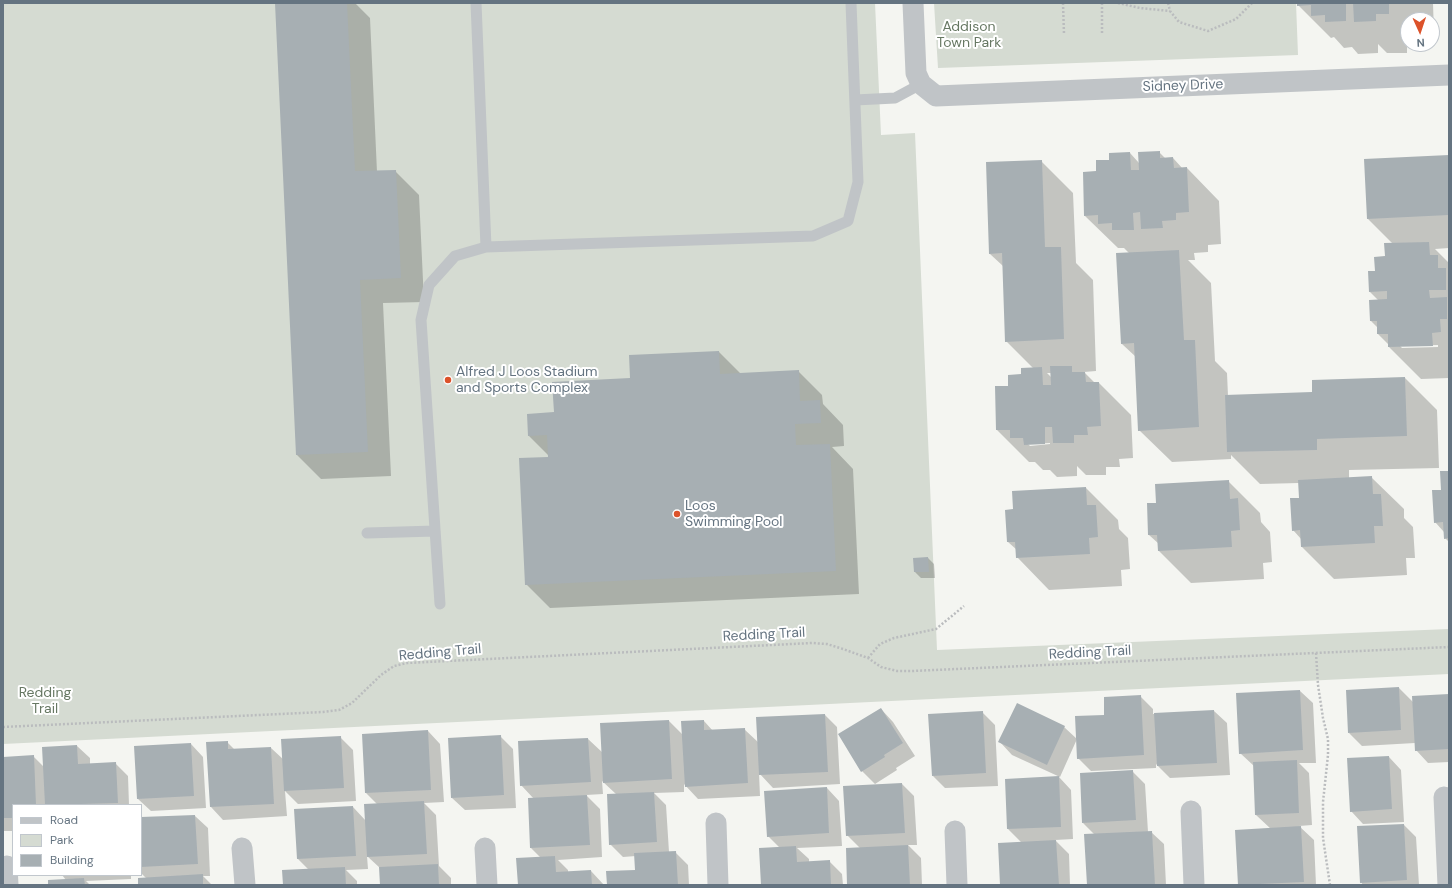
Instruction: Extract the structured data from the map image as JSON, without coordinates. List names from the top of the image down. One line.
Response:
{"streets":{"street":["Sidney Drive"],"path":["Redding Trail"]},"parks":["Addison Town Park","Redding Trail"],"places":["Alfred J Loos Stadium and Sports Complex","Loos Swimming Pool"],"legend":["Road","Park","Building"],"north":"bottom"}
